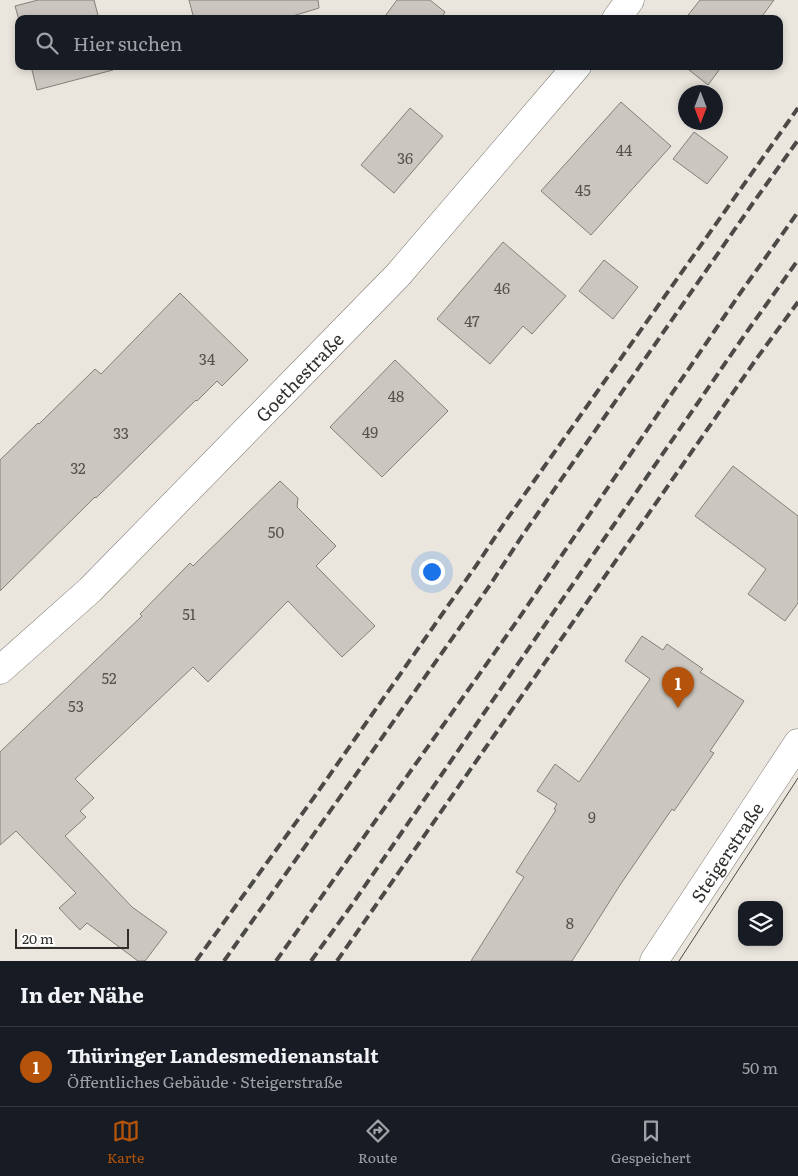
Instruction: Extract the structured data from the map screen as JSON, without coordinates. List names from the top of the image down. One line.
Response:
{"streets":{"street":["Goethestraße","Steigerstraße"]},"house_numbers":["44","36","45","46","47","34","48","49","33","32","50","51","52","53","9","8"],"scale_bar":"20 m","north":"bottom","page":{"search":"Hier suchen","pins":"1","scale":"20 m","heading":"In der Nähe","list":[{"mark":"1","name":"Thüringer Landesmedienanstalt","note":"Öffentliches Gebäude · Steigerstraße","value":"50 m"}],"nav":["Karte","Route","Gespeichert"]}}
